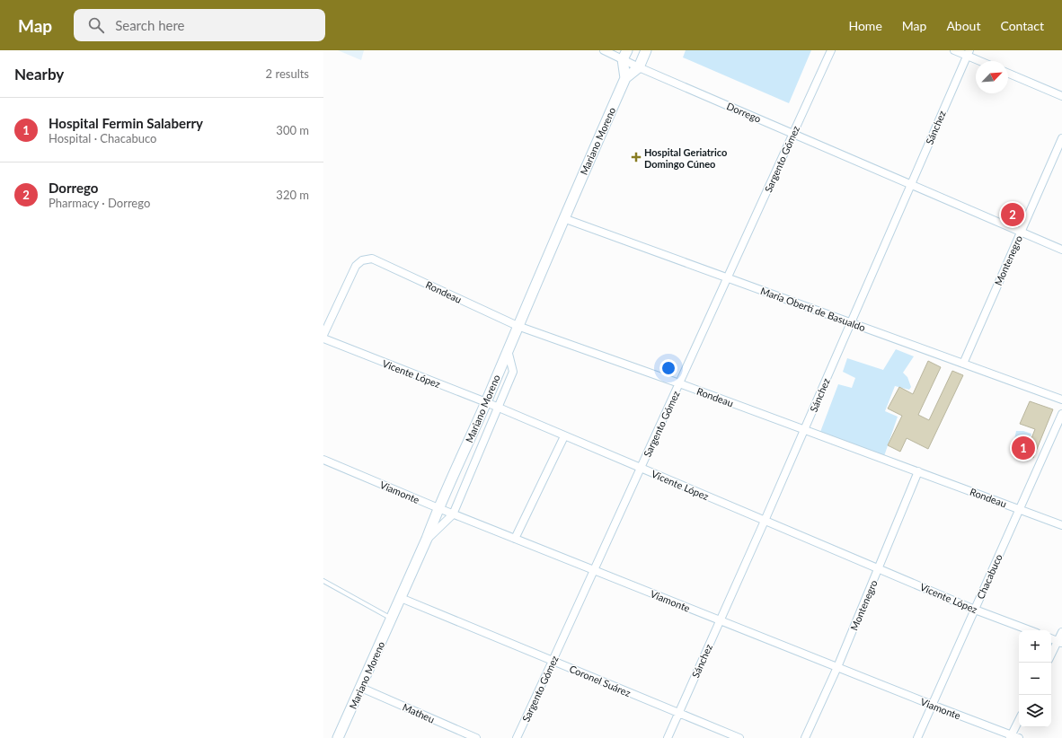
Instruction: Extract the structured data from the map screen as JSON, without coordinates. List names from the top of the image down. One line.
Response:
{"streets":{"main road":["Mariano Moreno"],"street":["Dorrego","Sánchez","Sargento Gómez","Montenegro","Rondeau","María Oberti de Basualdo","Vicente López","Viamonte","Chacabuco","Coronel Suárez","Matheu"]},"crossings":[["Dorrego","Sánchez"],["Dorrego","Sargento Gómez"],["Dorrego","Montenegro"],["Sánchez","Rondeau"],["Sánchez","María Oberti de Basualdo"],["Sánchez","Vicente López"],["Sánchez","Viamonte"],["Sánchez","Coronel Suárez"],["Mariano Moreno","Rondeau"],["Mariano Moreno","María Oberti de Basualdo"],["Mariano Moreno","Vicente López"],["Mariano Moreno","Viamonte"],["Mariano Moreno","Coronel Suárez"],["Mariano Moreno","Matheu"],["Sargento Gómez","Rondeau"],["Sargento Gómez","María Oberti de Basualdo"],["Sargento Gómez","Vicente López"],["Sargento Gómez","Viamonte"],["Sargento Gómez","Coronel Suárez"],["Montenegro","Rondeau"],["Montenegro","María Oberti de Basualdo"],["Montenegro","Vicente López"],["Montenegro","Viamonte"],["Rondeau","Chacabuco"],["Vicente López","Chacabuco"],["Viamonte","Chacabuco"]],"places":{"health":["Hospital Geriatrico Domingo Cúneo"]},"north":"top right","page":{"header":"Map","search":"Search here","nav":["Home","Map","About","Contact"],"heading":["Nearby","2 results"],"list":[{"mark":"1","name":"Hospital Fermin Salaberry","note":"Hospital · Chacabuco","value":"300 m"},{"mark":"2","name":"Dorrego","note":"Pharmacy · Dorrego","value":"320 m"}],"pins":["2","1"],"map_buttons":["+","−"]}}
